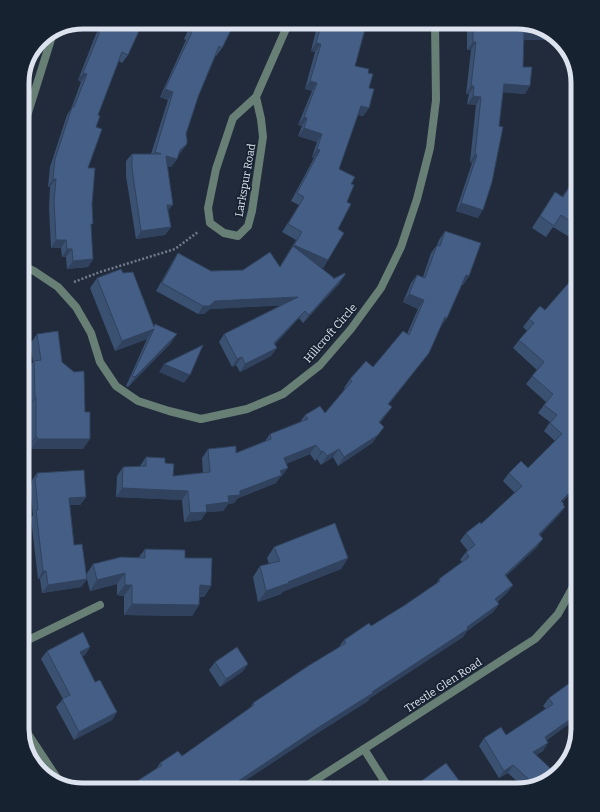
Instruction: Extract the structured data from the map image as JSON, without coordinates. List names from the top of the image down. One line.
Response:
{"streets":{"street":["Larkspur Road","Hillcroft Circle","Trestle Glen Road"]}}
